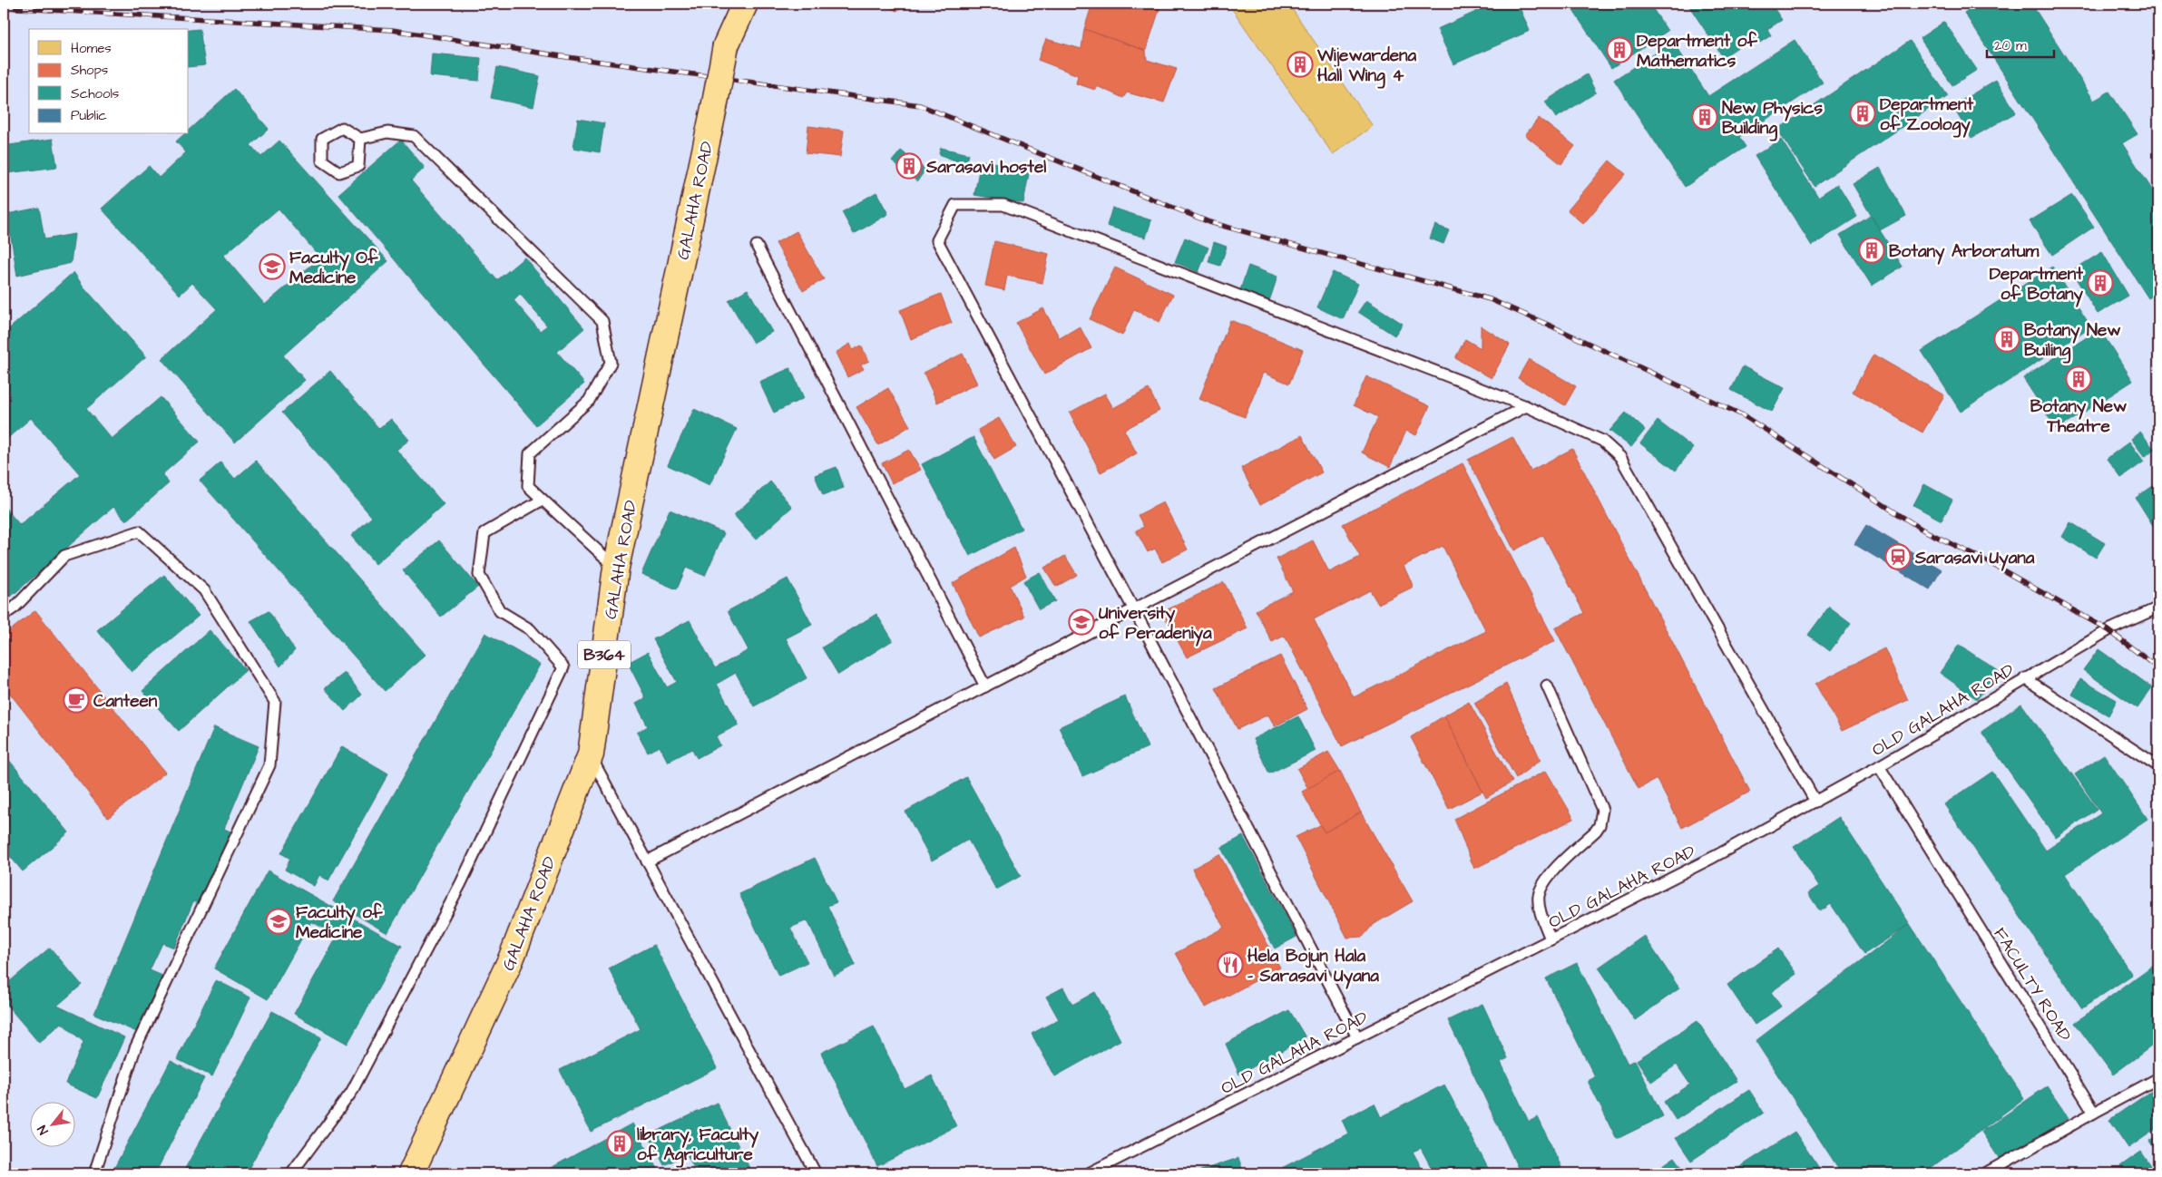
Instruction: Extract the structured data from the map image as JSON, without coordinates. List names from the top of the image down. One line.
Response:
{"streets":{"main road":["GALAHA ROAD","B364"],"lane":["OLD GALAHA ROAD","FACULTY ROAD"]},"crossings":[["OLD GALAHA ROAD","FACULTY ROAD"]],"places":{"building":["Department of Mathematics","Wijewardena Hall Wing 4","Department of Zoology","New Physics Building","Sarasavi hostel","Botany Arboratum","Department of Botany","Botany New Builing","Botany New Theatre","library, Faculty of Agriculture"],"school or university":["Faculty Of Medicine","University of Peradeniya","Faculty of Medicine"],"station":["Sarasavi Uyana"],"cafe":["Canteen"],"restaurant":["Hela Bojun Hala - Sarasavi Uyana"]},"legend":["Homes","Shops","Schools","Public"],"scale_bar":"20 m","north":"bottom left"}
